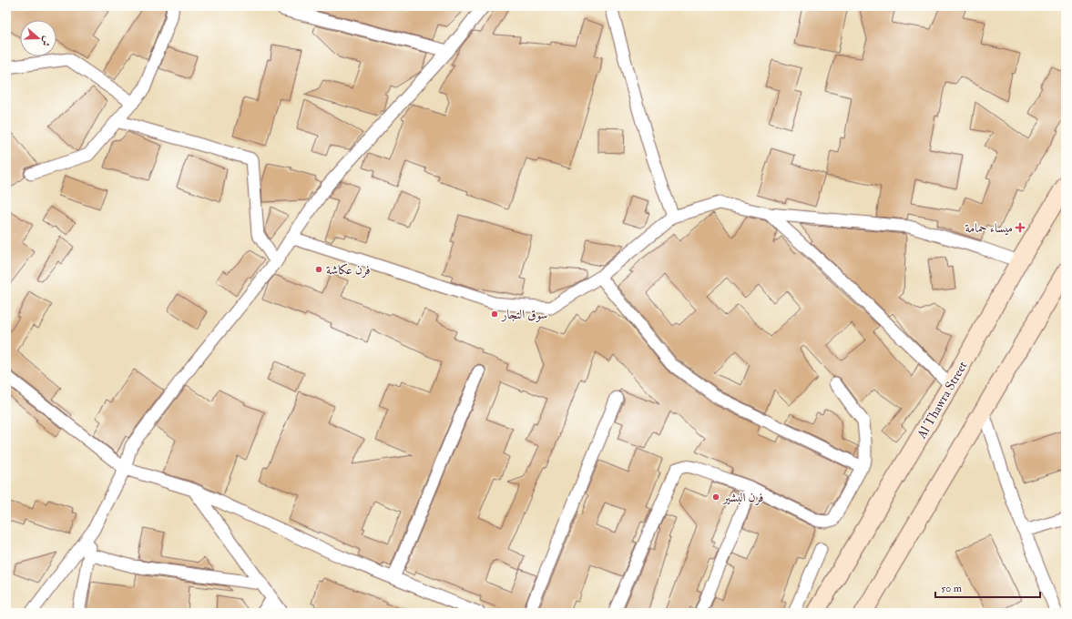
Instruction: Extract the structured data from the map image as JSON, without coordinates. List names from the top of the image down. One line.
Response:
{"streets":{"main road":["Al Thawra Street"]},"places":{"health":["ميساء حمامة"],"other":["فرن عكاشة","سوق التجار","فرن البشير"]},"scale_bar":"50 m","north":"right"}
